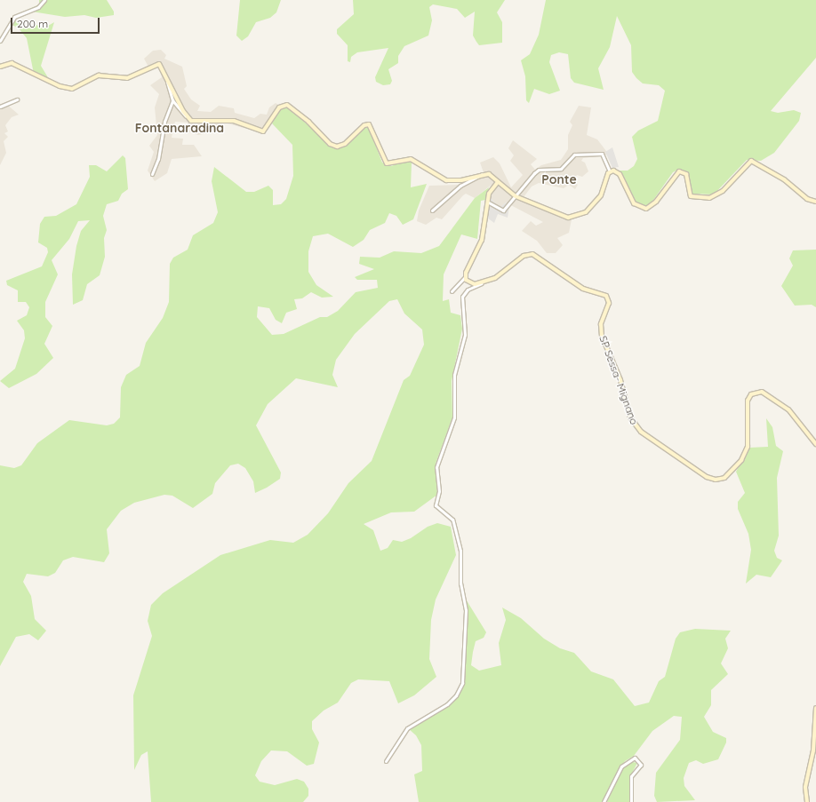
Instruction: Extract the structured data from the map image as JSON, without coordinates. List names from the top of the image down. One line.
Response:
{"streets":{"street":["SP Sessa- Mignano"]},"districts":["Fontanaradina","Ponte"],"scale_bar":"200 m"}
